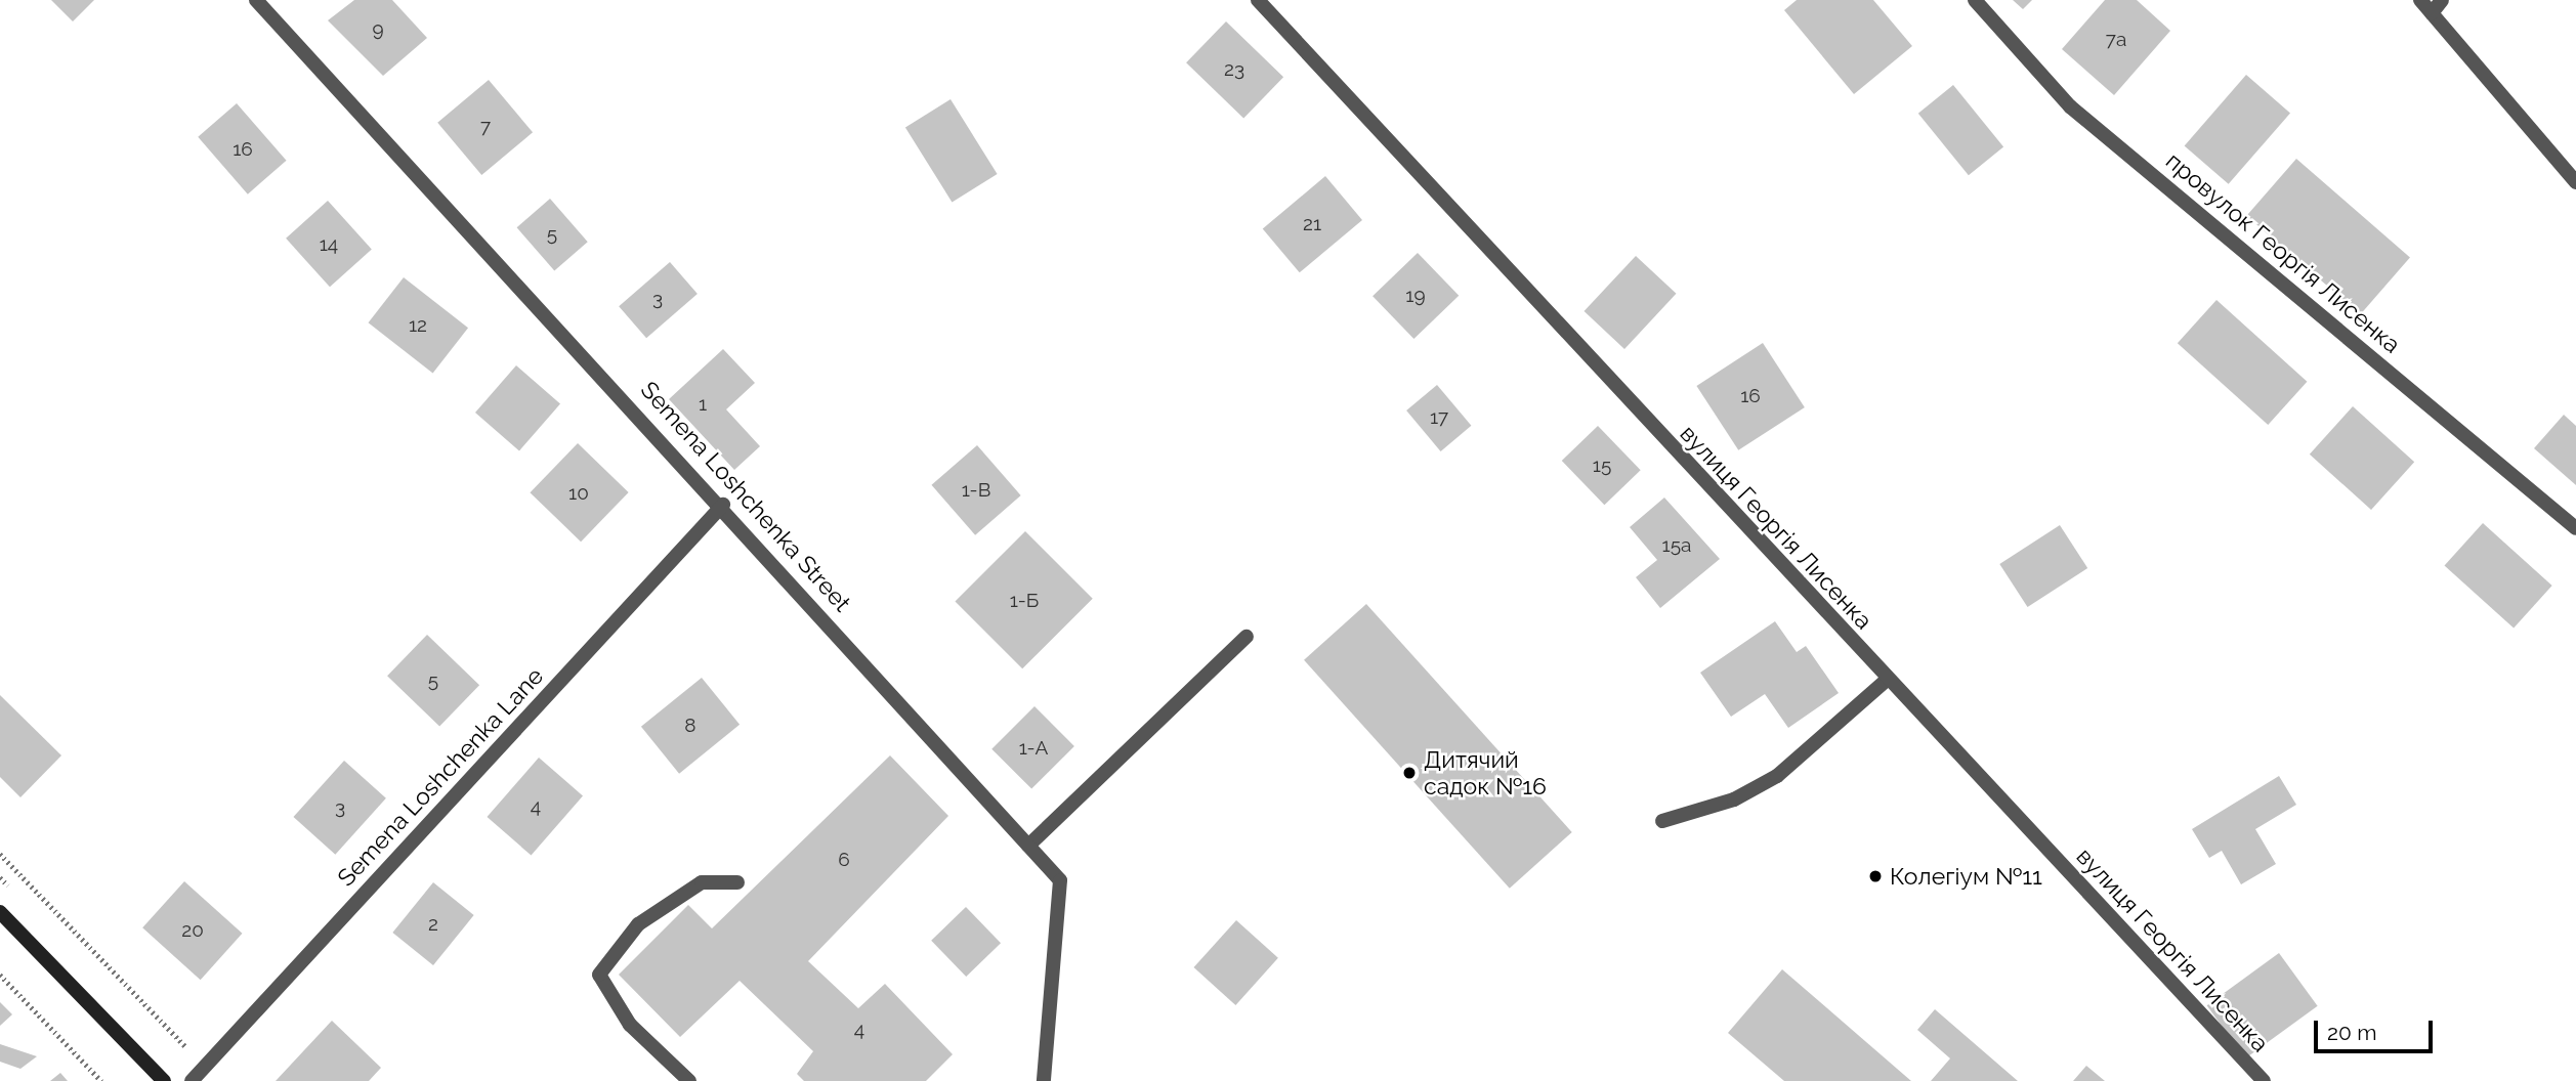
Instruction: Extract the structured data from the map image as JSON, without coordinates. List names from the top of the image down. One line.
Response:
{"streets":{"street":["провулок Георгія Лисенка","Semena Loshchenka Street","вулиця Георгія Лисенка","Semena Loshchenka Lane"]},"crossings":[["Semena Loshchenka Street","Semena Loshchenka Lane"]],"places":["Дитячий садок №16","Колегіум №11"],"house_numbers":["9","7а","23","7","16","21","5","14","19","3","12","16","1","17","15","1-В","10","15а","1-Б","5","8","1-А","4","3","6","2","20","4"],"scale_bar":"20 m"}
